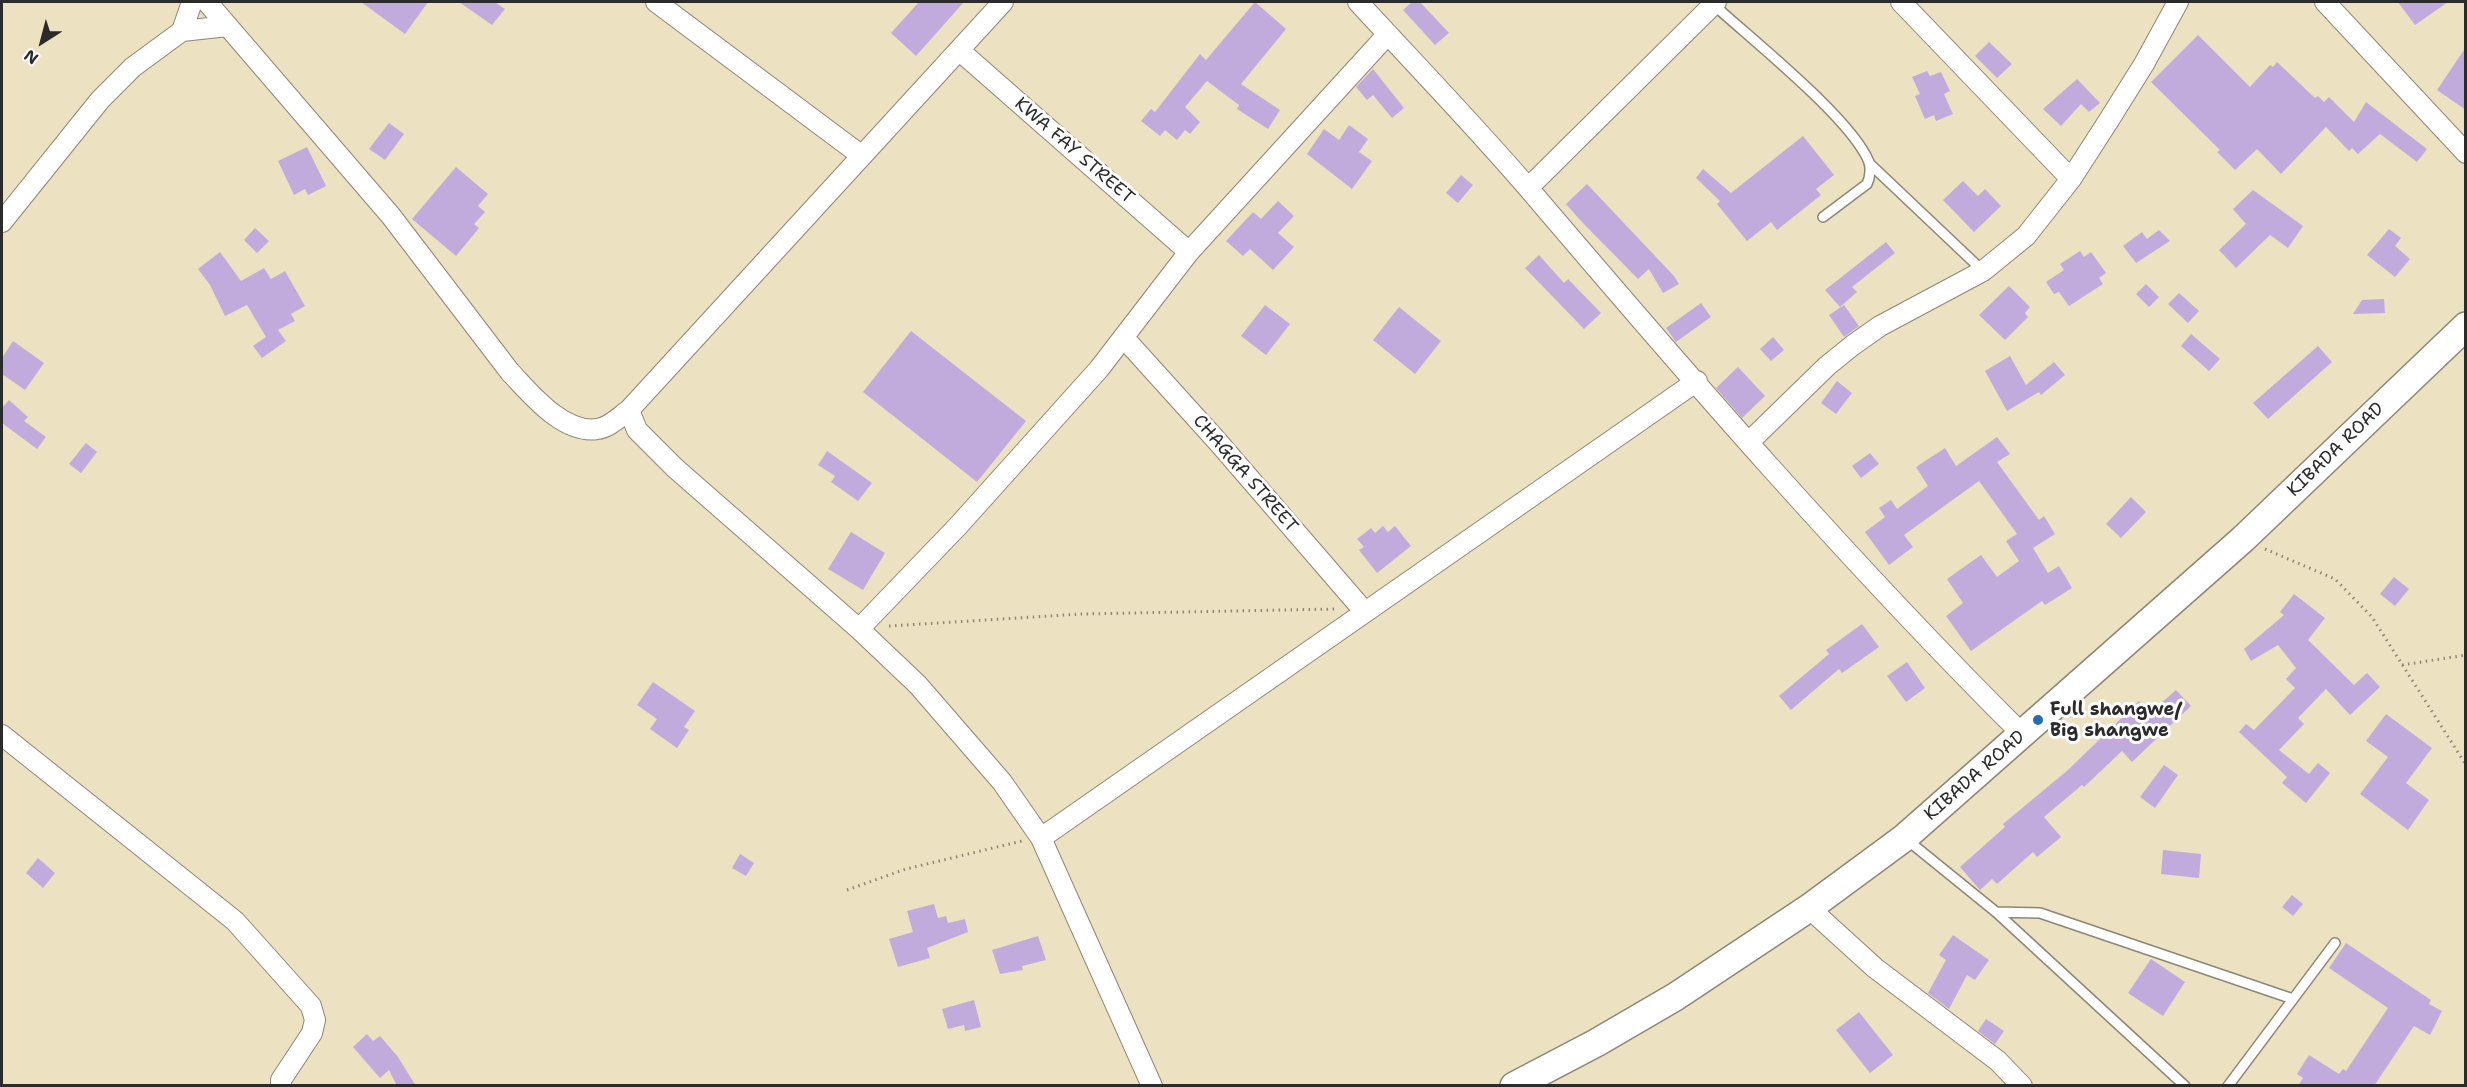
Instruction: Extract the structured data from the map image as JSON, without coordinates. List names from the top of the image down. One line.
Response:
{"streets":{"main road":["KIBADA ROAD"],"street":["KWA FAY STREET","CHAGGA STREET"]},"places":["Full shangwe/ Big shangwe"],"north":"bottom left"}
